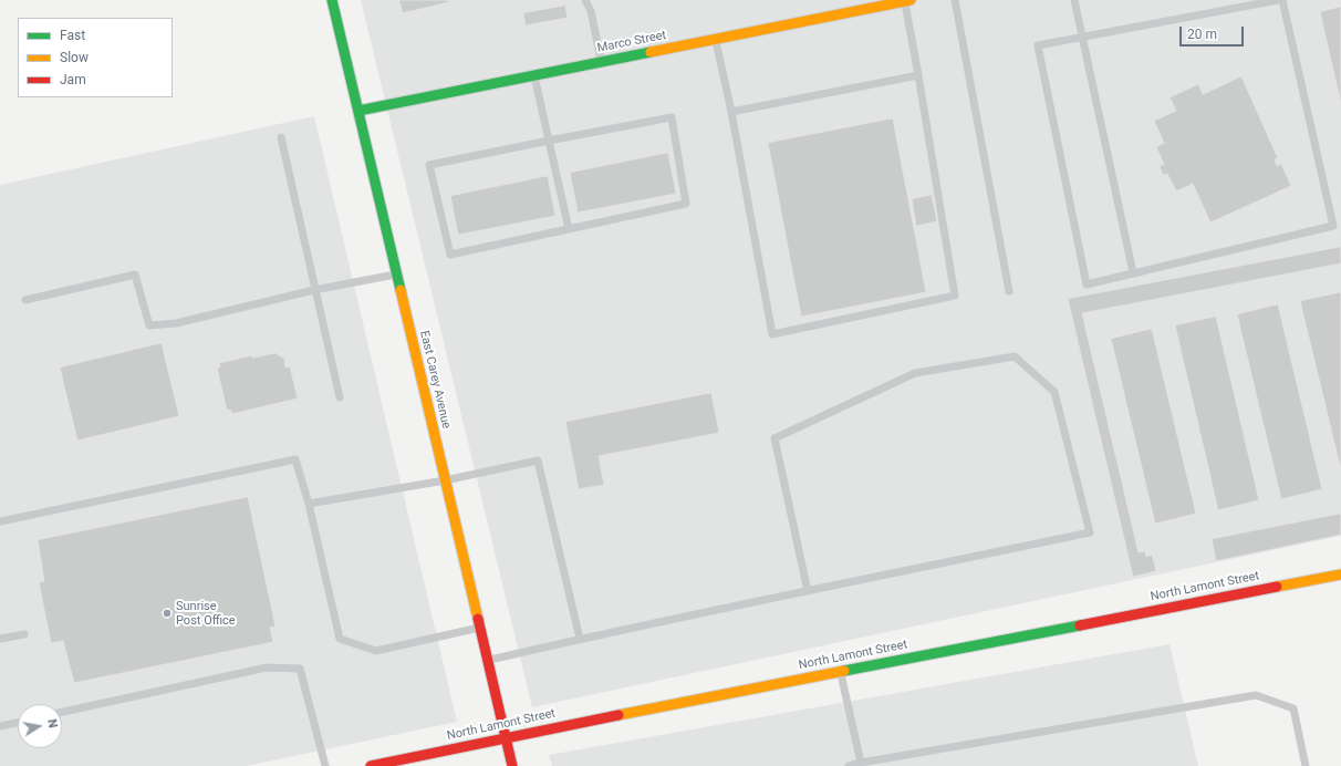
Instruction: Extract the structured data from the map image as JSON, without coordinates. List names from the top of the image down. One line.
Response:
{"streets":{"street":["Marco Street","East Carey Avenue","North Lamont Street"]},"crossings":[["Marco Street","East Carey Avenue"],["East Carey Avenue","North Lamont Street"]],"places":["Sunrise Post Office"],"legend":["Fast","Slow","Jam"],"scale_bar":"20 m","north":"right"}
